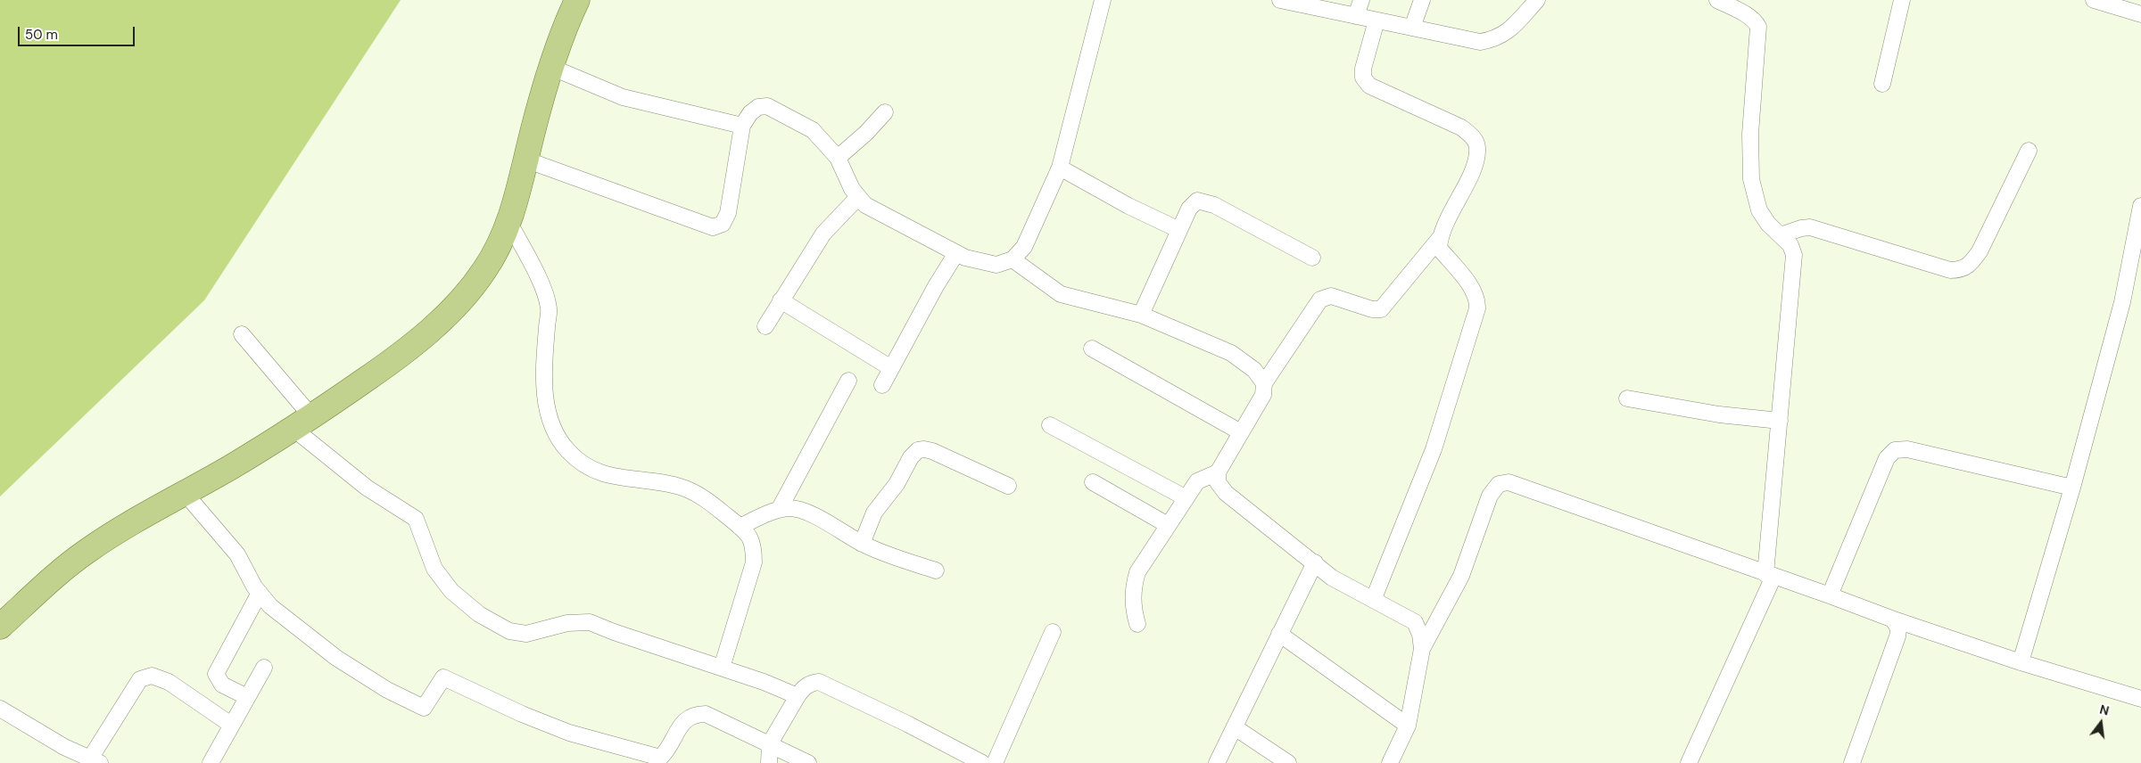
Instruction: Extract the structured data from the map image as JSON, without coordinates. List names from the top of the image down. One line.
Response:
{"scale_bar":"50 m","north":"top"}
